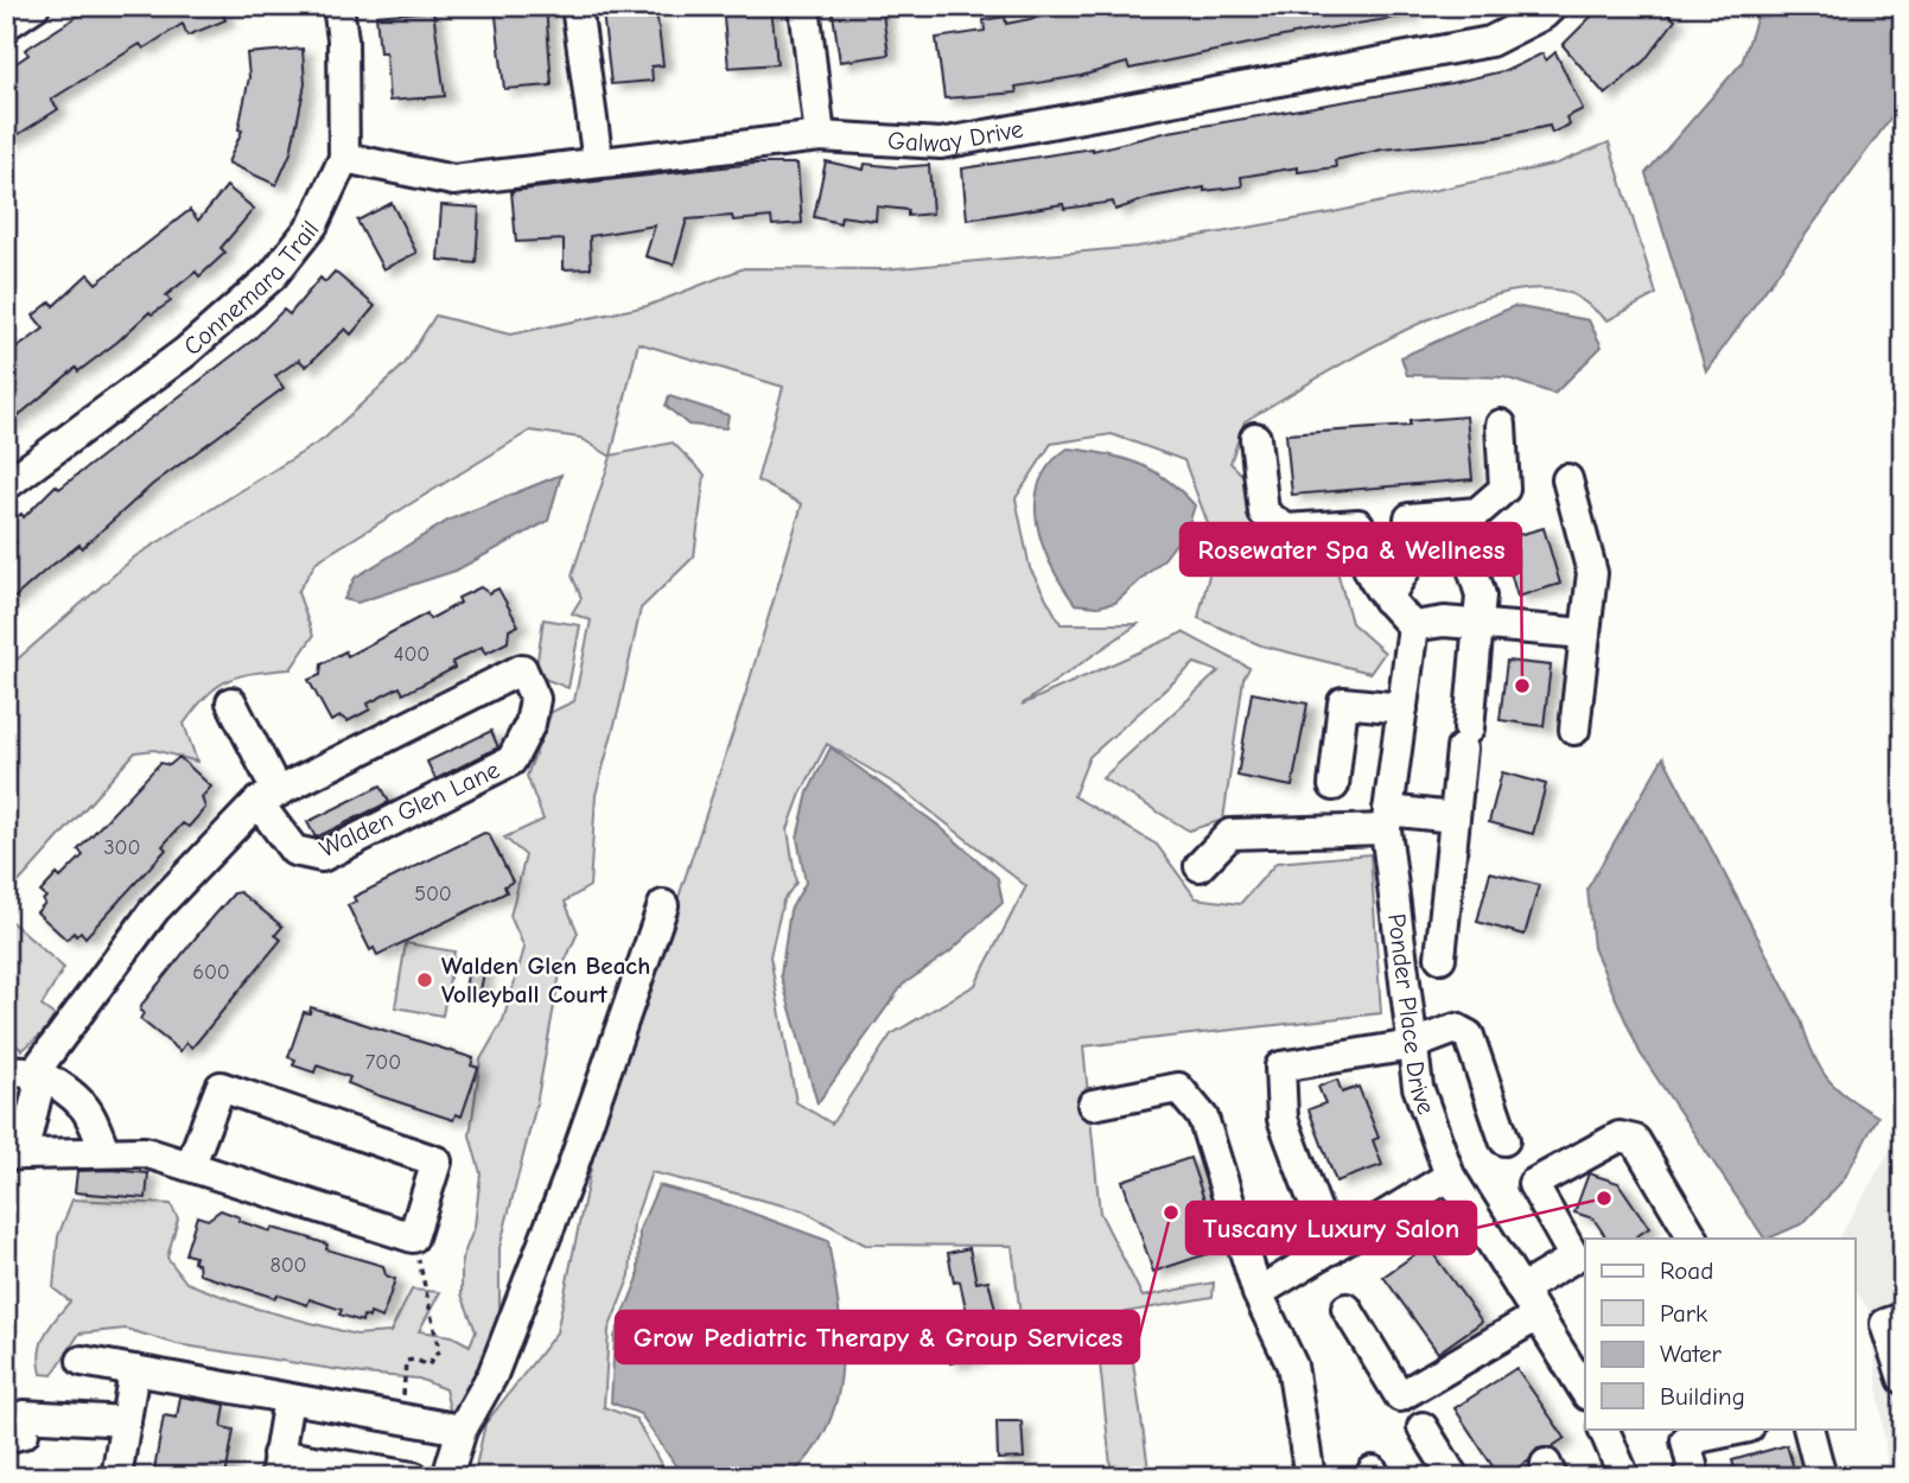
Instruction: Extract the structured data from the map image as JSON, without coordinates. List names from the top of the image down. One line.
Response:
{"streets":{"street":["Galway Drive","Connemara Trail","Walden Glen Lane","Ponder Place Drive"]},"crossings":[["Galway Drive","Connemara Trail"]],"places":["Rosewater Spa & Wellness","Walden Glen Beach Volleyball Court","Tuscany Luxury Salon","Grow Pediatric Therapy & Group Services"],"house_numbers":["400","300","500","600","700","800"],"legend":["Road","Park","Water","Building"]}
